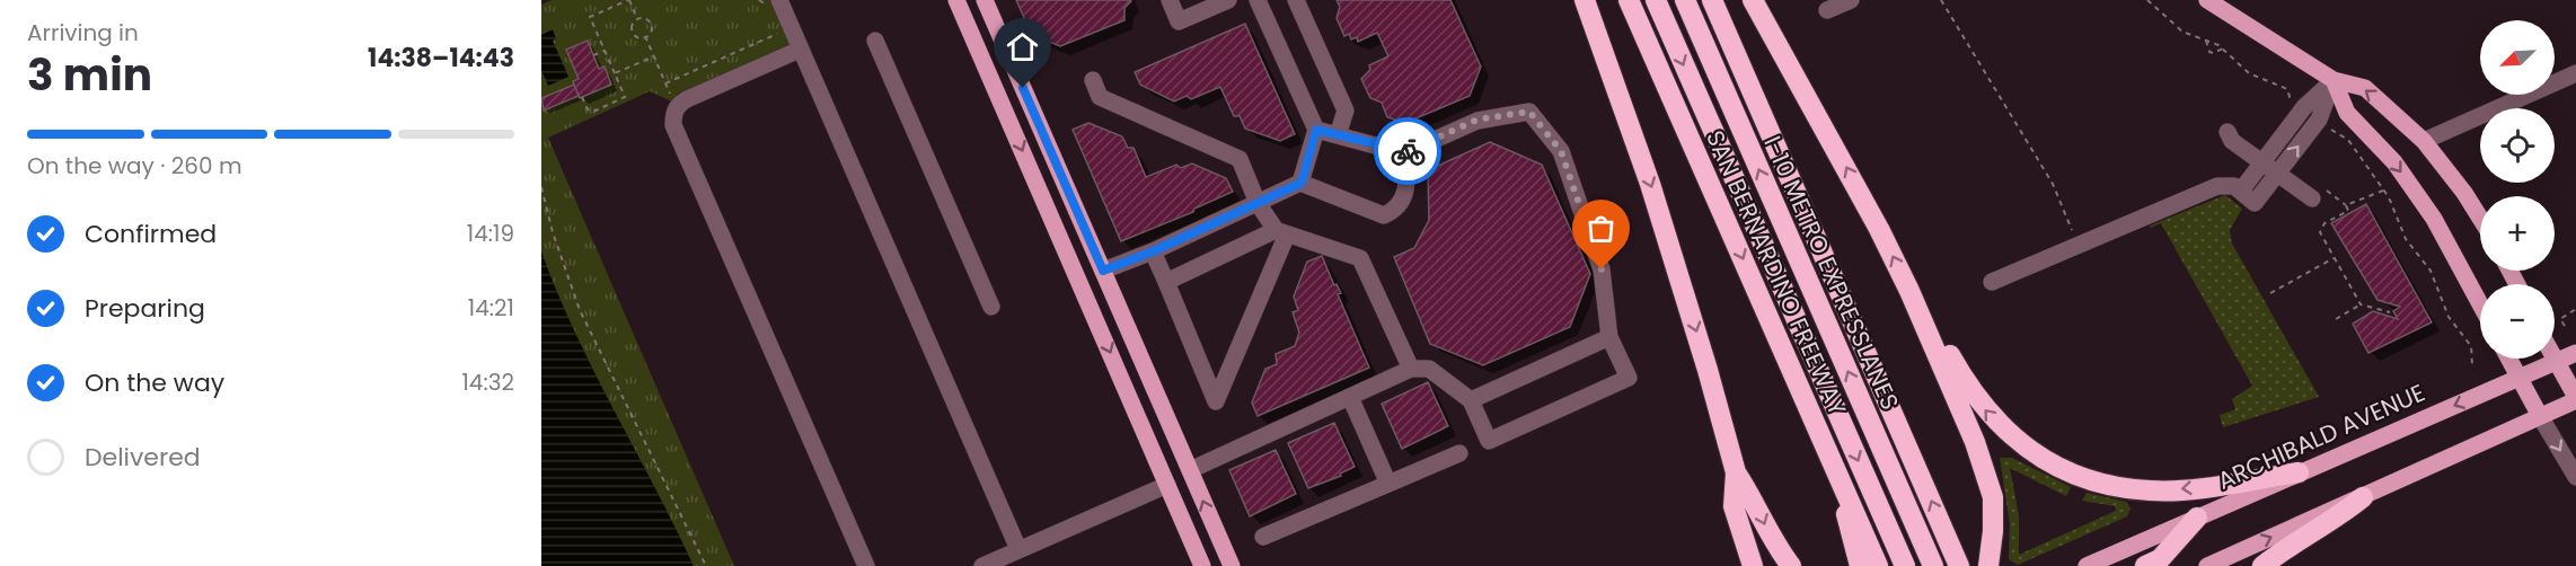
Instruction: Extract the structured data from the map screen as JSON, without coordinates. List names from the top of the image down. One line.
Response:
{"streets":{"highway":["SAN BERNARDINO FREEWAY","I-10 METRO EXPRESSLANES"],"main road":["ARCHIBALD AVENUE"]},"north":"bottom left","page":{"heading":["3 min","Arriving in","14:38–14:43"],"map_buttons":["+","−"],"bar":"On the way · 260 m","list":[["Confirmed","14:19"],["Preparing","14:21"],["On the way","14:32"],"Delivered"]}}
